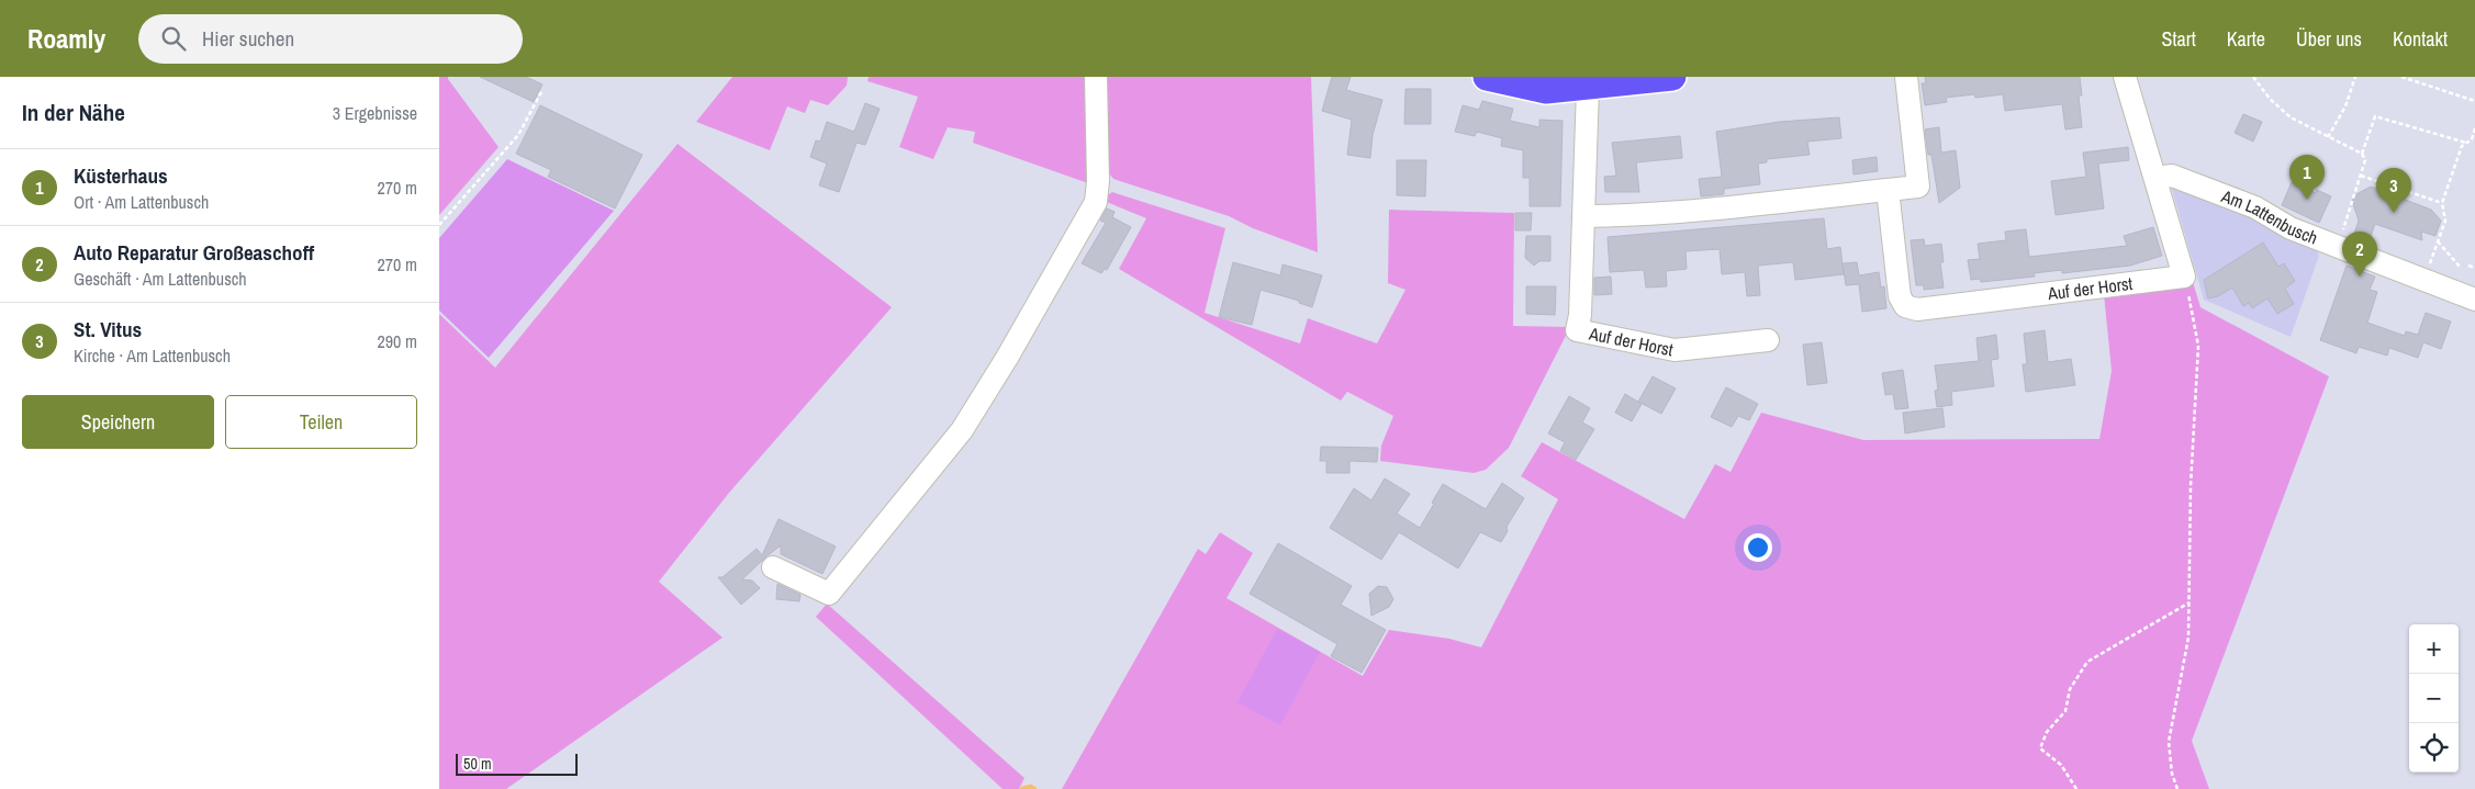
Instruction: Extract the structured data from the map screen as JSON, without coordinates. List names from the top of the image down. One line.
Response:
{"streets":{"street":["Am Lattenbusch","Auf der Horst"]},"scale_bar":"50 m","page":{"header":"Roamly","search":"Hier suchen","nav":["Start","Karte","Über uns","Kontakt"],"heading":["In der Nähe","3 Ergebnisse"],"list":[{"mark":"1","name":"Küsterhaus","note":"Ort · Am Lattenbusch","value":"270 m"},{"mark":"2","name":"Auto Reparatur Großeaschoff","note":"Geschäft · Am Lattenbusch","value":"270 m"},{"mark":"3","name":"St. Vitus","note":"Kirche · Am Lattenbusch","value":"290 m"}],"pins":["1","3","2"],"buttons":["Speichern","Teilen"],"map_buttons":["+","−"],"scale":"50 m"}}
